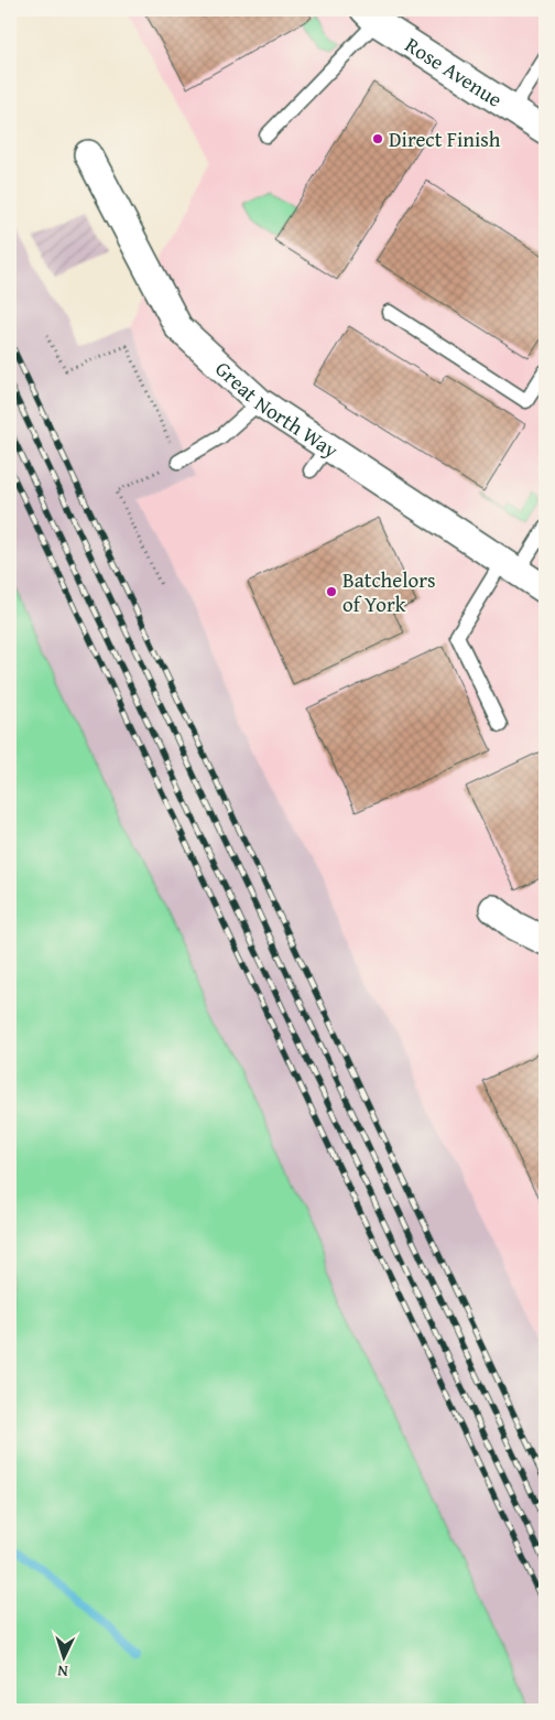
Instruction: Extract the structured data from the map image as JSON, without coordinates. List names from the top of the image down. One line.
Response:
{"streets":{"street":["Rose Avenue","Great North Way"]},"places":["Direct Finish","Batchelors of York"],"north":"bottom"}
